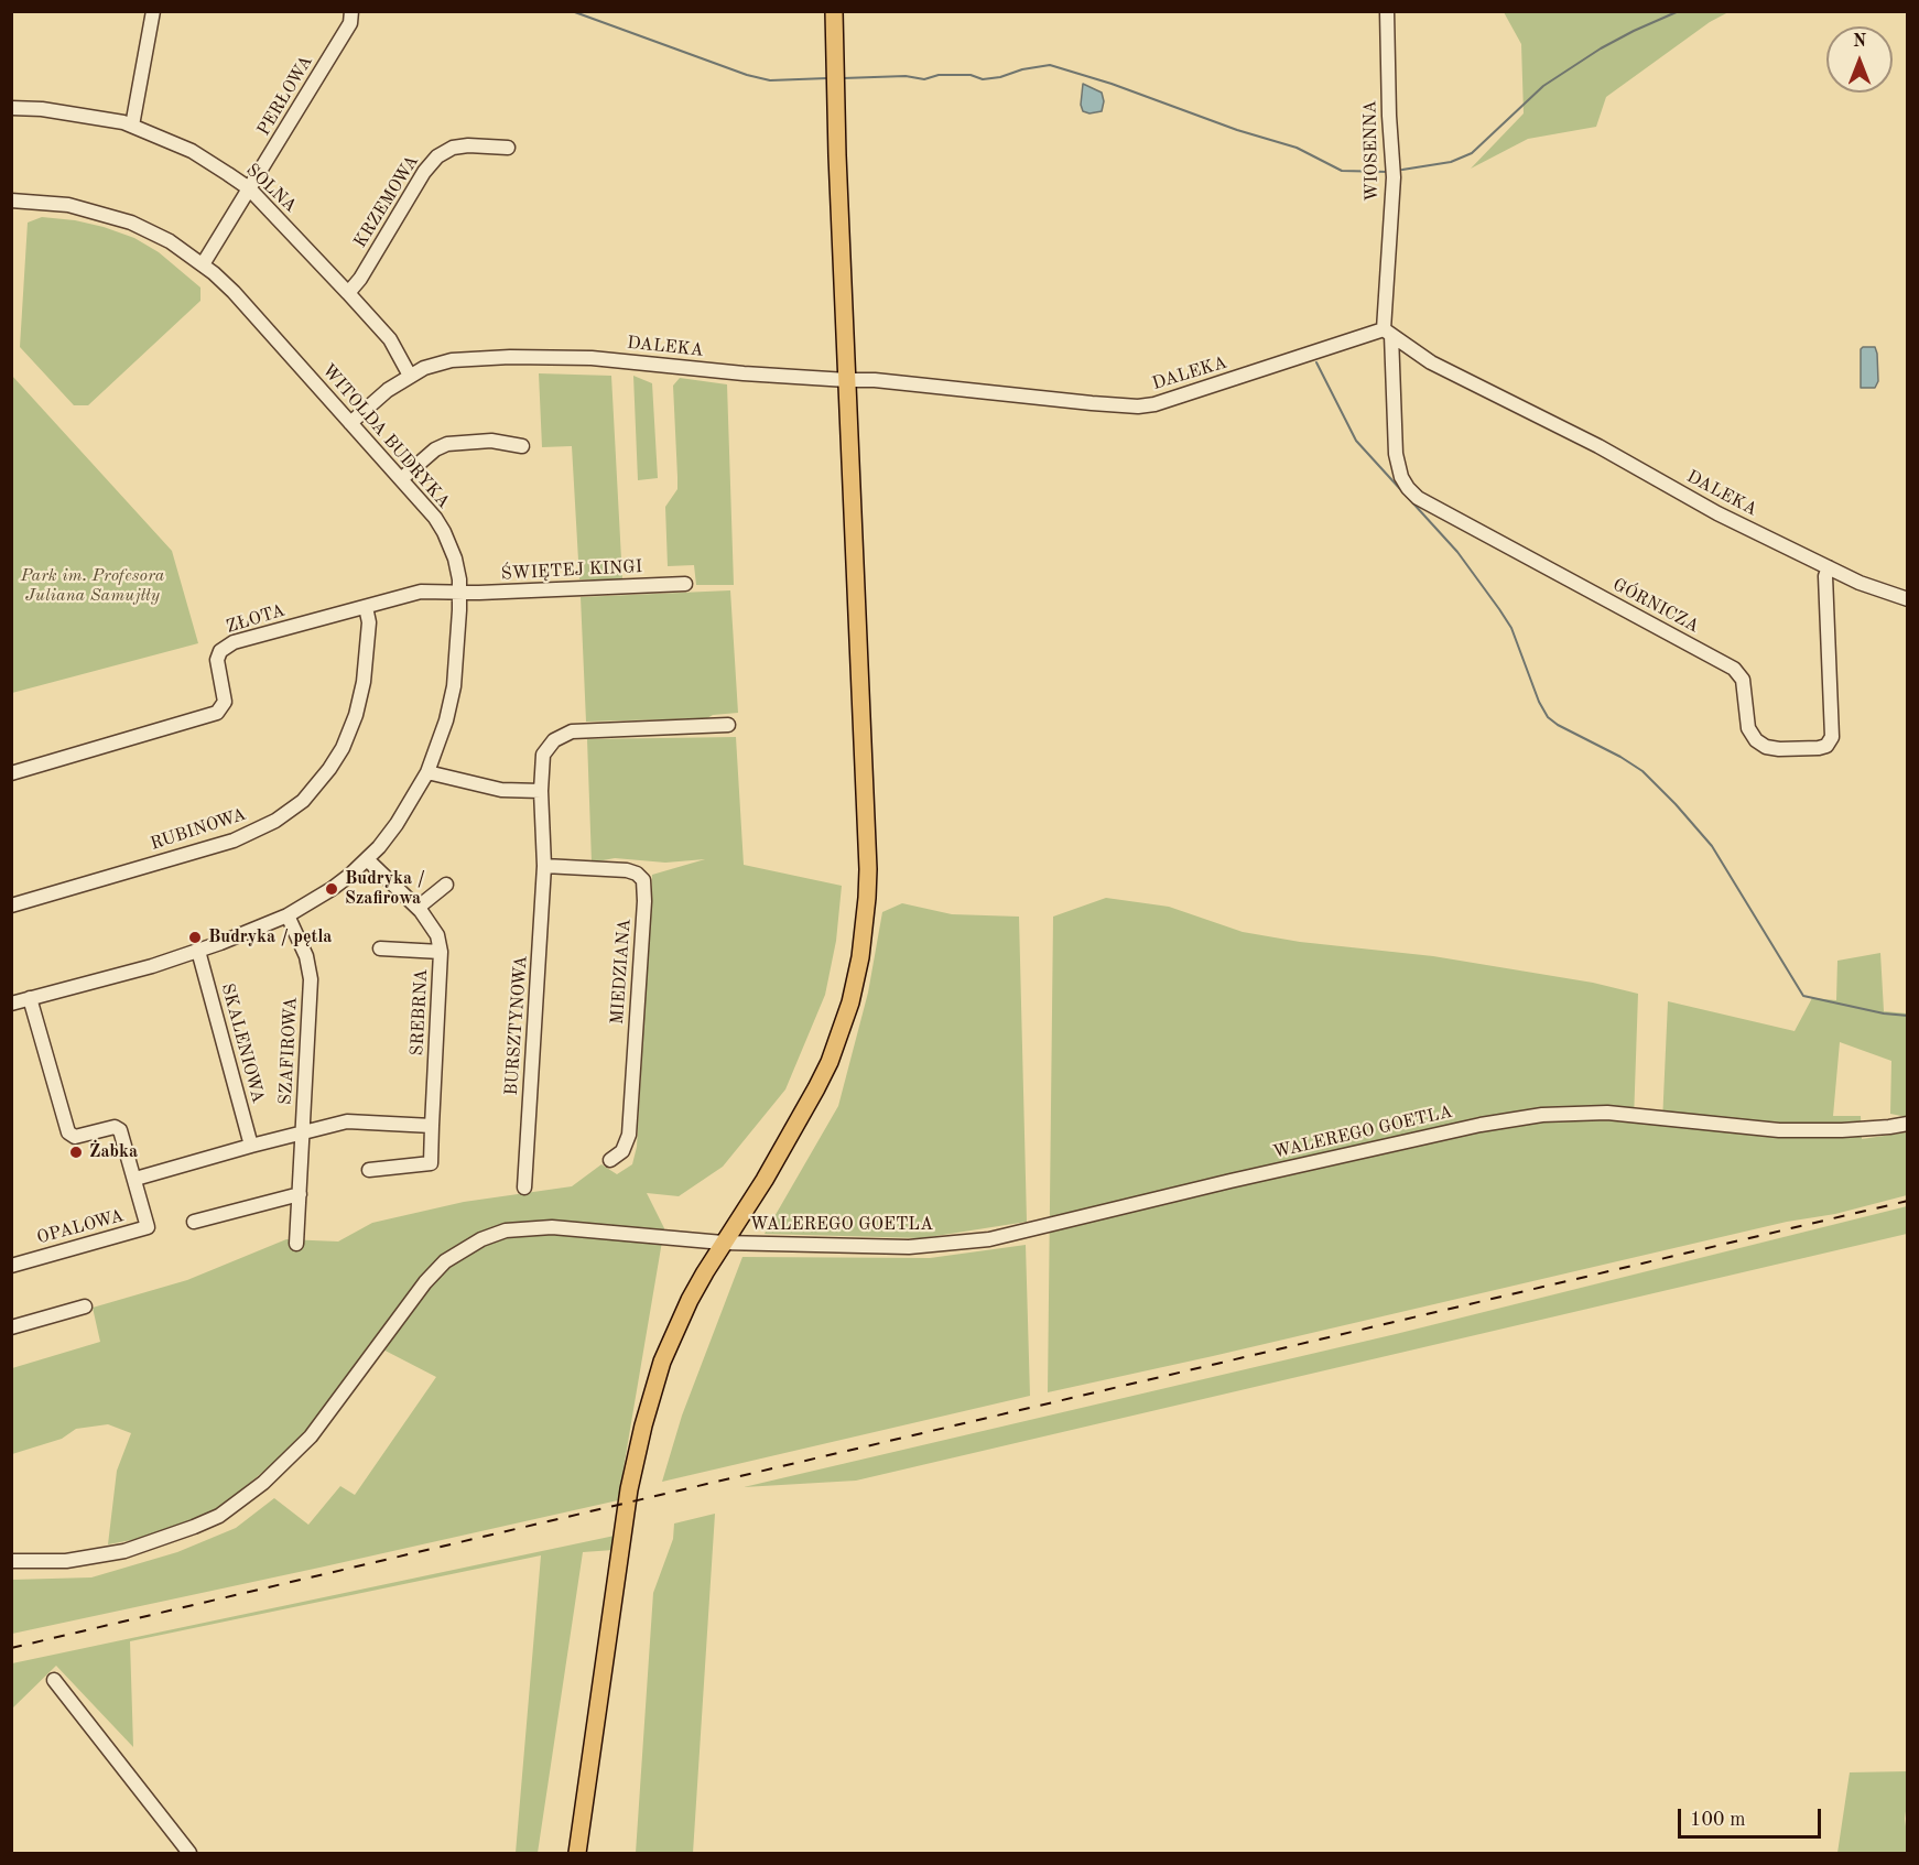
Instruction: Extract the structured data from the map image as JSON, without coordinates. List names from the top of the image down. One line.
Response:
{"streets":{"street":["PERŁOWA","WIOSENNA","SOLNA","KRZEMOWA","DALEKA","WITOLDA BUDRYKA","ŚWIĘTEJ KINGI","GÓRNICZA","ZŁOTA","RUBINOWA","MIEDZIANA","SREBRNA","BURSZTYNOWA","SKALENIOWA","SZAFIROWA","WALEREGO GOETLA","OPALOWA"]},"crossings":[["PERŁOWA","SOLNA"],["PERŁOWA","WITOLDA BUDRYKA"],["WIOSENNA","DALEKA"],["WIOSENNA","GÓRNICZA"],["SOLNA","KRZEMOWA"],["SOLNA","DALEKA"],["DALEKA","WITOLDA BUDRYKA"],["DALEKA","GÓRNICZA"],["WITOLDA BUDRYKA","ŚWIĘTEJ KINGI"],["WITOLDA BUDRYKA","ZŁOTA"],["WITOLDA BUDRYKA","SREBRNA"],["WITOLDA BUDRYKA","SKALENIOWA"],["WITOLDA BUDRYKA","SZAFIROWA"],["ŚWIĘTEJ KINGI","ZŁOTA"],["ZŁOTA","RUBINOWA"],["MIEDZIANA","BURSZTYNOWA"]],"parks":["Park im. Profesora Juliana Samujłły"],"places":["Budryka / Szafirowa","Budryka / pętla","Żabka"],"scale_bar":"100 m","north":"top"}
